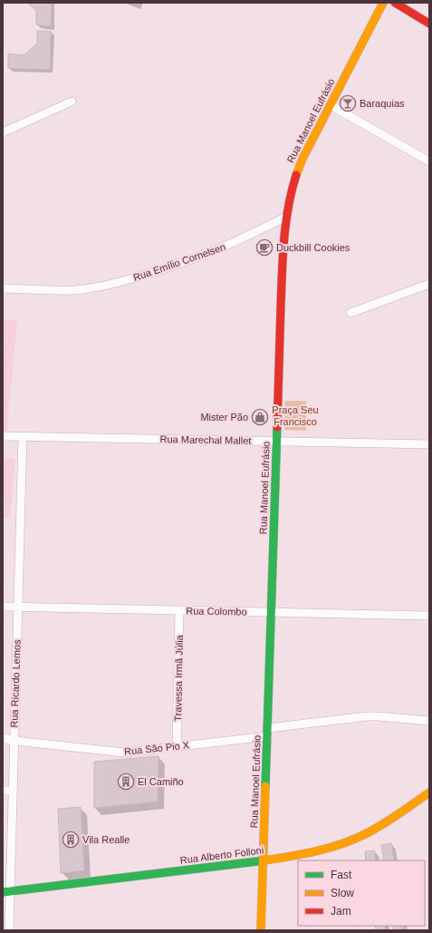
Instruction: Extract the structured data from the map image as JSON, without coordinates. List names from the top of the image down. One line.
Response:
{"streets":{"street":["Rua Manoel Eufrásio","Rua Emílio Cornelsen","Rua Marechal Mallet","Rua Colombo","Travessa Irmã Júlia","Rua Ricardo Lemos","Rua São Pio X","Rua Alberto Folloni"]},"crossings":[["Rua Manoel Eufrásio","Rua Emílio Cornelsen"],["Rua Manoel Eufrásio","Rua Marechal Mallet"],["Rua Manoel Eufrásio","Rua Colombo"],["Rua Manoel Eufrásio","Rua São Pio X"],["Rua Manoel Eufrásio","Rua Alberto Folloni"],["Rua Marechal Mallet","Rua Ricardo Lemos"],["Rua Colombo","Travessa Irmã Júlia"],["Rua Colombo","Rua Ricardo Lemos"],["Travessa Irmã Júlia","Rua São Pio X"],["Rua Ricardo Lemos","Rua São Pio X"],["Rua Ricardo Lemos","Rua Alberto Folloni"]],"parks":["Praça Seu Francisco"],"places":{"bar":["Baraquias"],"cafe":["Duckbill Cookies"],"shop":["Mister Pão"],"building":["El Camiño","Vila Realle"]},"legend":["Fast","Slow","Jam"]}
